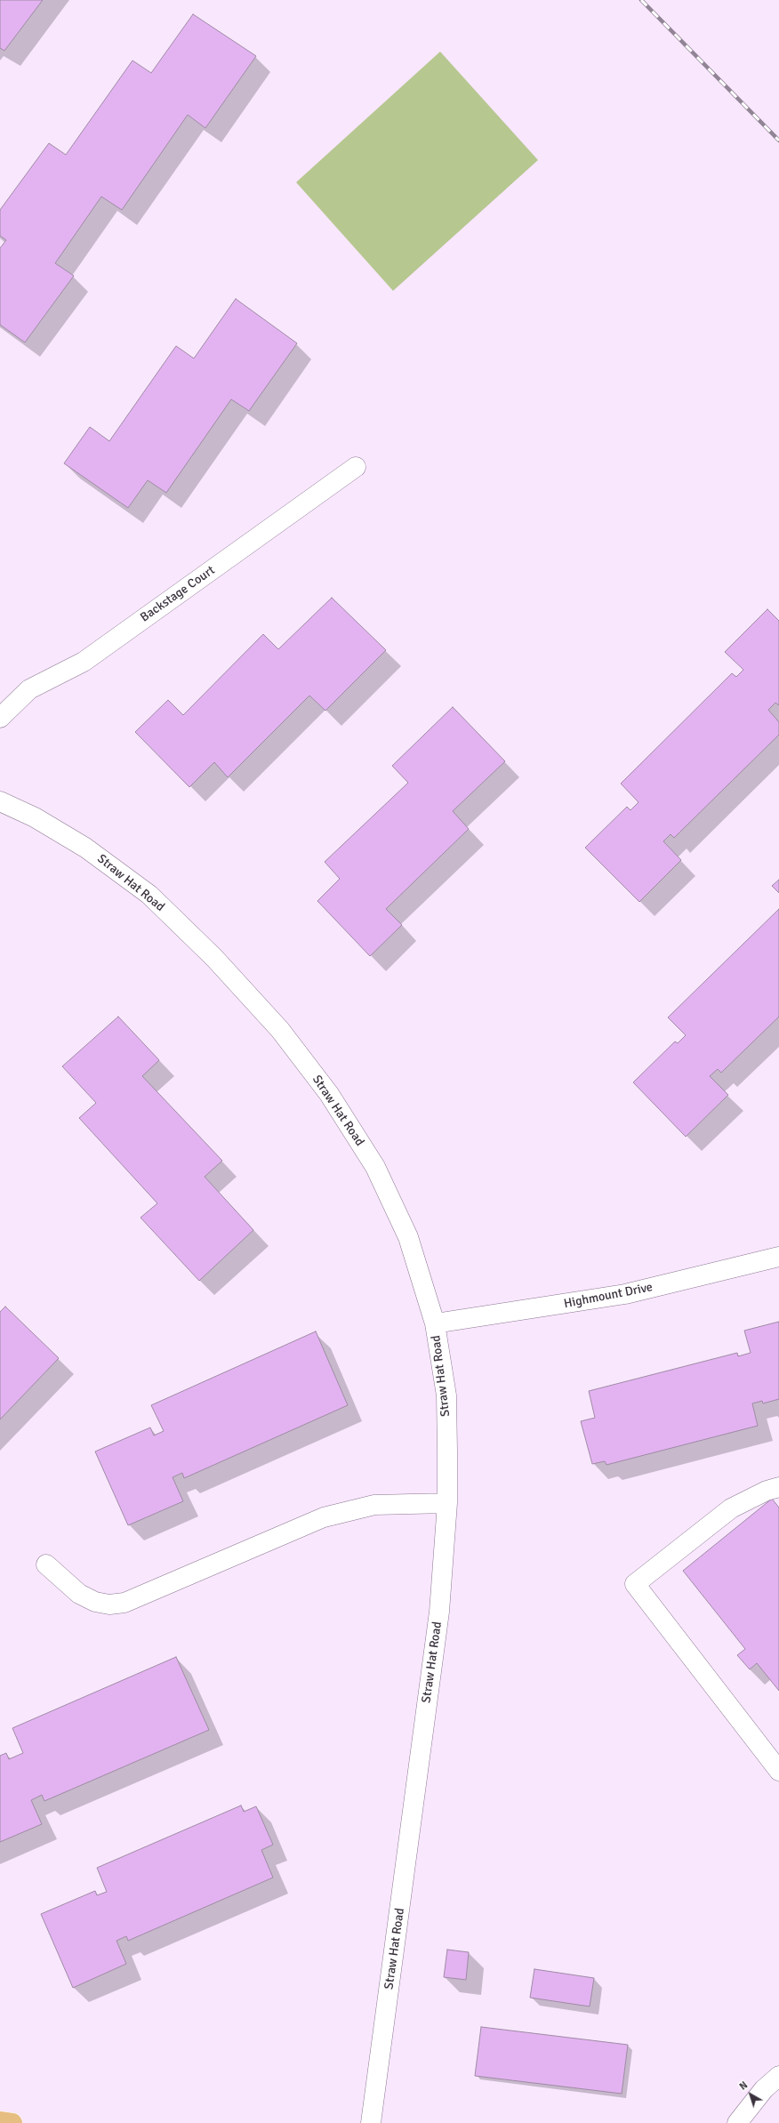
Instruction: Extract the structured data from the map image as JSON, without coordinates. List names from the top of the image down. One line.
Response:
{"streets":{"street":["Backstage Court","Straw Hat Road","Highmount Drive"]},"crossings":[["Straw Hat Road","Highmount Drive"]],"north":"top left"}
